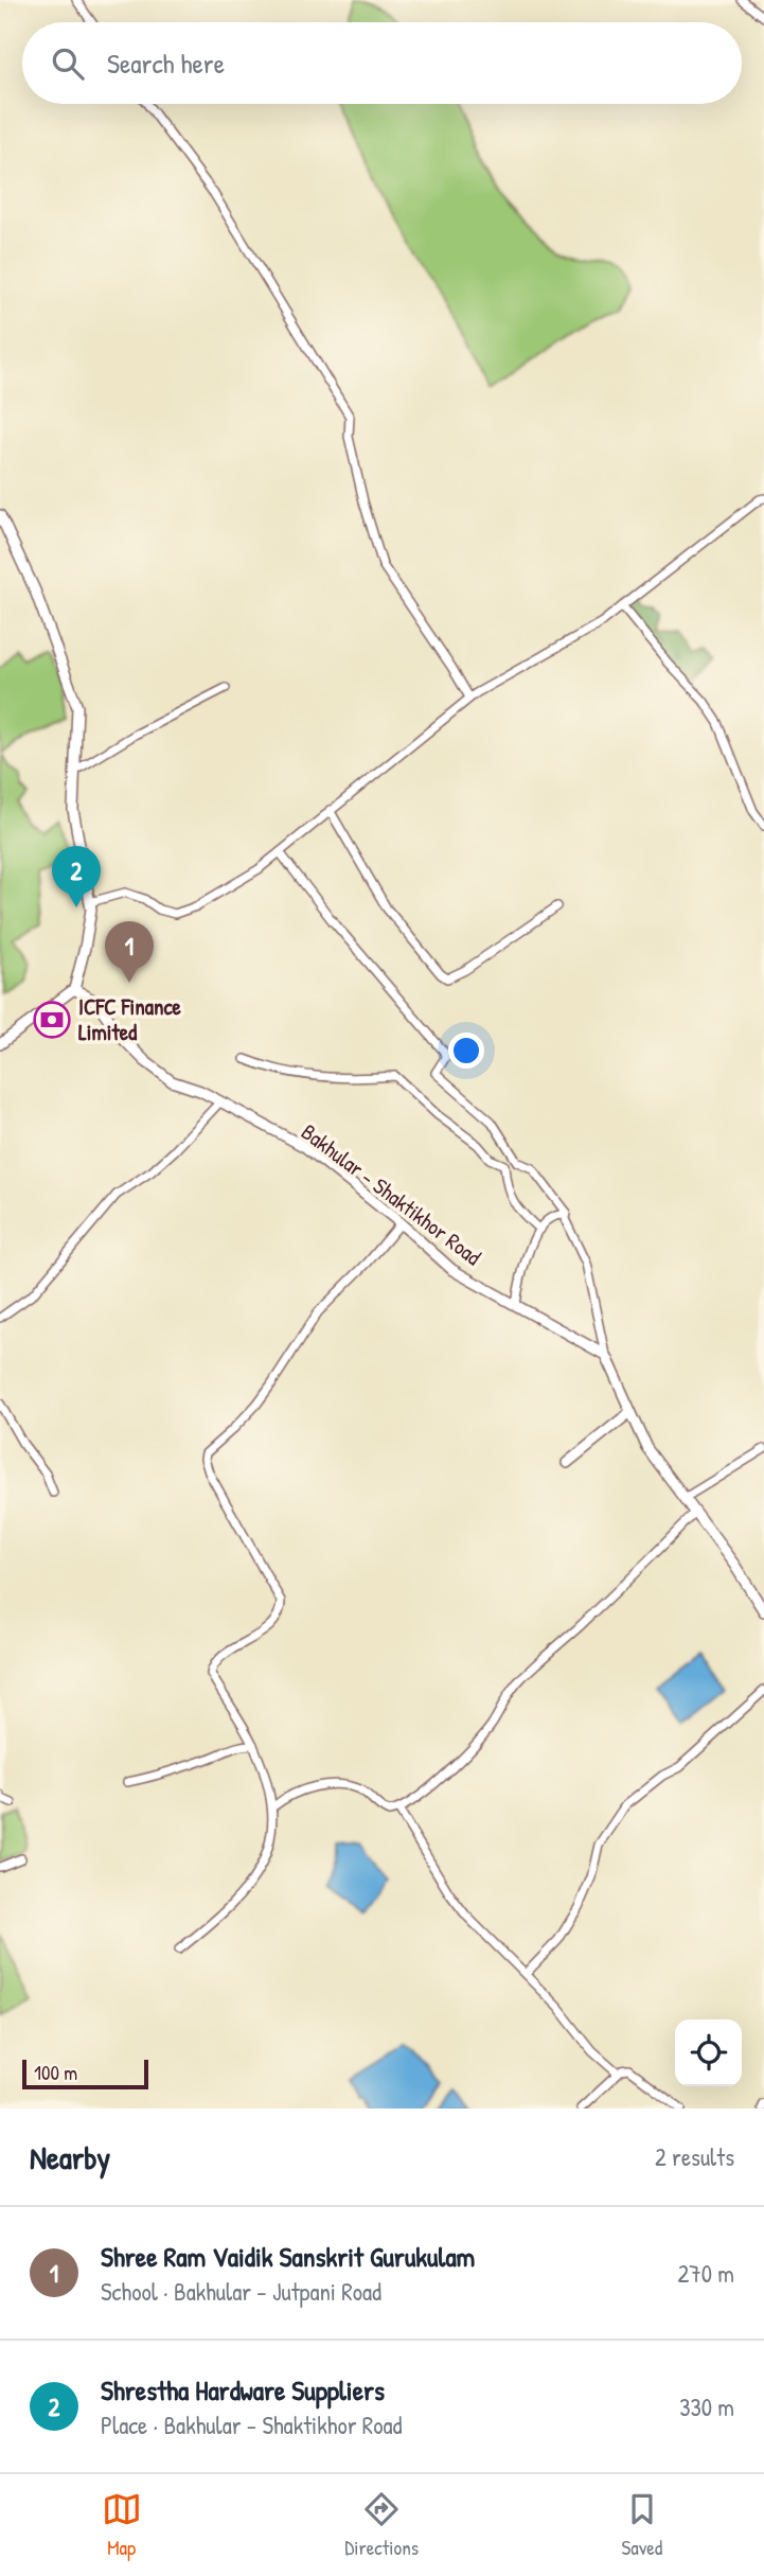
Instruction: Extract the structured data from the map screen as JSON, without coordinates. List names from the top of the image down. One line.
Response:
{"streets":{"street":["Bakhular - Shaktikhor Road"]},"places":{"bank":["ICFC Finance Limited"]},"scale_bar":"100 m","page":{"search":"Search here","pins":["2","1"],"scale":"100 m","heading":["Nearby","2 results"],"list":[{"mark":"1","name":"Shree Ram Vaidik Sanskrit Gurukulam","note":"School · Bakhular - Jutpani Road","value":"270 m"},{"mark":"2","name":"Shrestha Hardware Suppliers","note":"Place · Bakhular - Shaktikhor Road","value":"330 m"}],"nav":["Map","Directions","Saved"]}}
